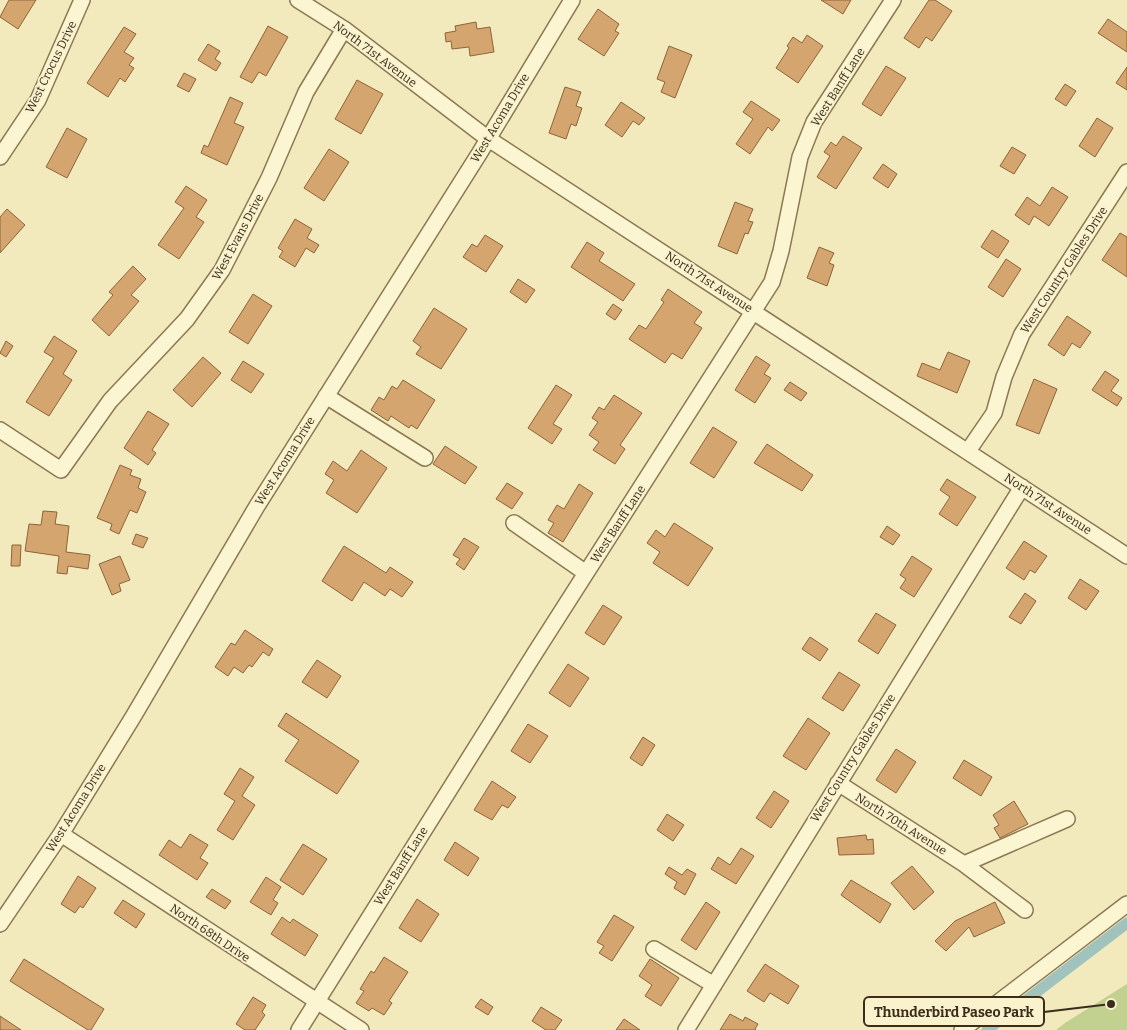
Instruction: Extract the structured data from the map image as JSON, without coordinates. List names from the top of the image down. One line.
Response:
{"streets":{"street":["North 71st Avenue","West Crocus Drive","West Banff Lane","West Acoma Drive","West Evans Drive","West Country Gables Drive","North 70th Avenue","North 68th Drive"]},"crossings":[["North 71st Avenue","West Banff Lane"],["North 71st Avenue","West Acoma Drive"],["North 71st Avenue","West Evans Drive"],["North 71st Avenue","West Country Gables Drive"],["West Banff Lane","North 68th Drive"],["West Acoma Drive","North 68th Drive"],["West Country Gables Drive","North 70th Avenue"]],"places":["Thunderbird Paseo Park"]}
